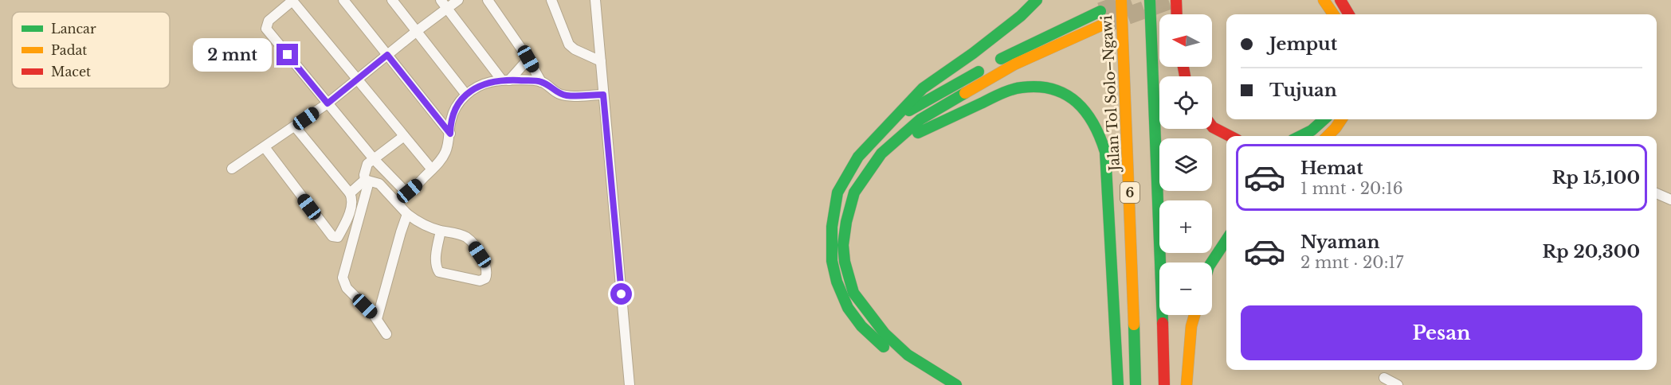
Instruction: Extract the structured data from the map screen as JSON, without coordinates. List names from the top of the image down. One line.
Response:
{"streets":{"highway":["Jalan Tol Solo–Ngawi","6"]},"legend":["Lancar","Padat","Macet"],"north":"left","page":{"map_buttons":["+","−"],"banner":["Jemput","Tujuan"],"bubble":"2 mnt","list":[{"name":"Hemat","note":"1 mnt · 20:16","value":"Rp 15,100"},{"name":"Nyaman","note":"2 mnt · 20:17","value":"Rp 20,300"}],"buttons":"Pesan"}}
